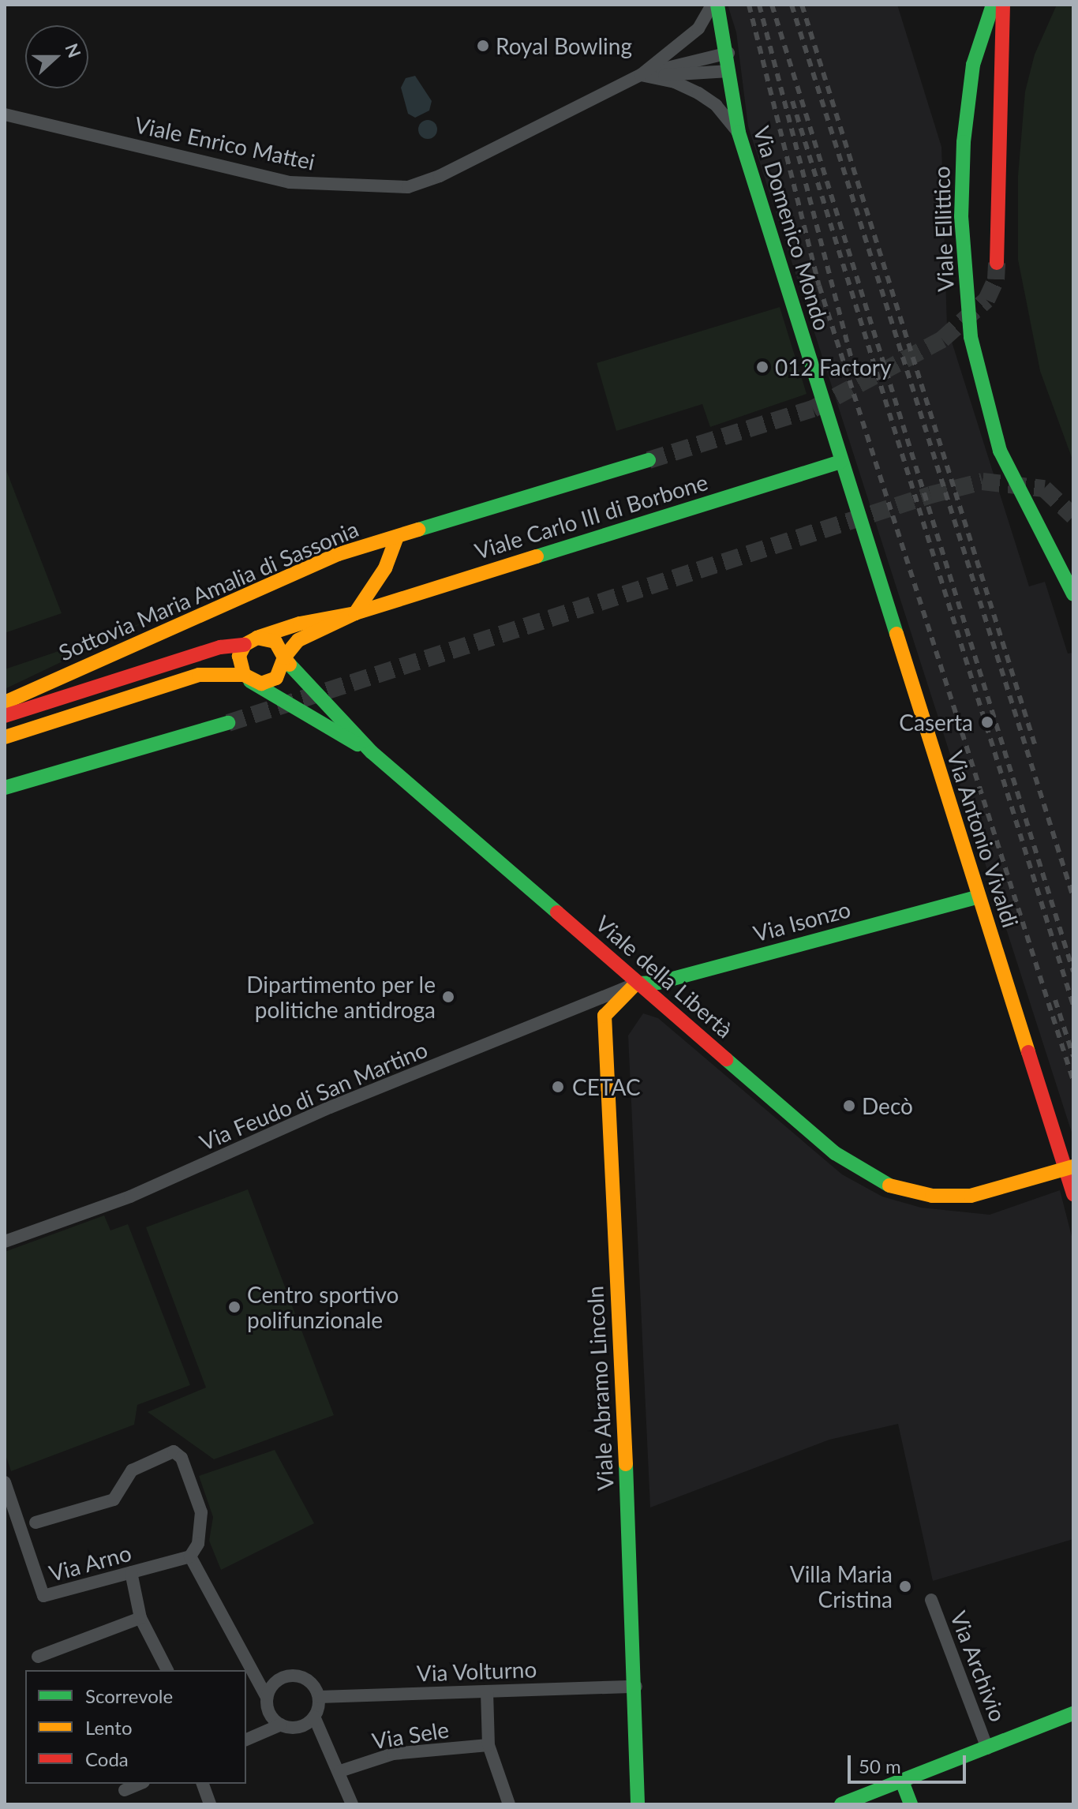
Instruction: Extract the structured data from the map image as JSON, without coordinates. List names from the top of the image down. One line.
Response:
{"streets":{"street":["Viale Enrico Mattei","Via Domenico Mondo","Viale Ellittico","Viale Carlo III di Borbone","Sottovia Maria Amalia di Sassonia","Via Antonio Vivaldi","Via Isonzo","Viale della Libertà","Via Feudo di San Martino","Viale Abramo Lincoln","Via Arno","Via Archivio","Via Volturno","Via Sele"]},"crossings":[["Viale Enrico Mattei","Via Domenico Mondo"],["Via Domenico Mondo","Viale Carlo III di Borbone"],["Via Domenico Mondo","Via Antonio Vivaldi"],["Viale Carlo III di Borbone","Via Antonio Vivaldi"],["Viale Carlo III di Borbone","Viale della Libertà"],["Via Antonio Vivaldi","Via Isonzo"],["Via Isonzo","Viale della Libertà"],["Via Isonzo","Via Feudo di San Martino"],["Via Isonzo","Viale Abramo Lincoln"],["Viale della Libertà","Via Feudo di San Martino"],["Viale della Libertà","Viale Abramo Lincoln"],["Via Feudo di San Martino","Viale Abramo Lincoln"],["Viale Abramo Lincoln","Via Volturno"]],"places":["Royal Bowling","012 Factory","Caserta","Dipartimento per le politiche antidroga","CETAC","Decò","Centro sportivo polifunzionale","Villa Maria Cristina"],"legend":["Scorrevole","Lento","Coda"],"scale_bar":"50 m","north":"right"}
